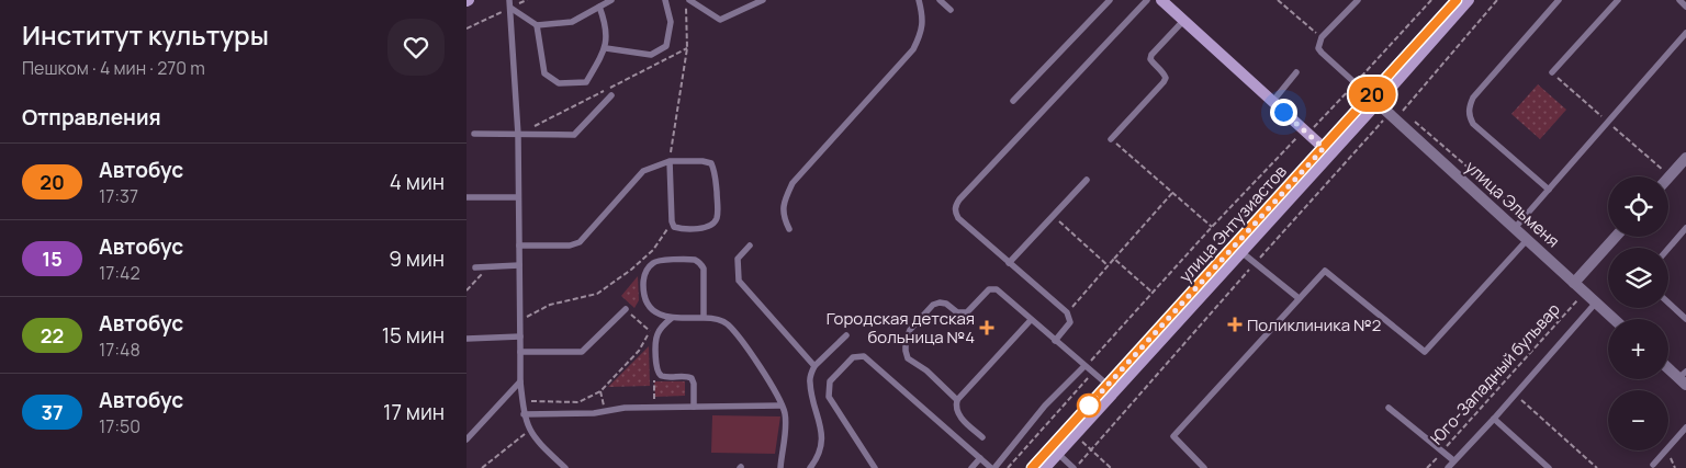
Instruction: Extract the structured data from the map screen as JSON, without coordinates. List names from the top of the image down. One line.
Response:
{"streets":{"main road":["улица Энтузиастов"],"street":["улица Эльменя"],"path":["Юго-Западный бульвар"]},"crossings":[["улица Эльменя","улица Энтузиастов"]],"places":{"health":["Поликлиника №2","Городская детская больница №4"]},"lines":["bus line 20"],"page":{"heading":[["Институт культуры","Пешком · 4 мин · 270 m"],"Отправления"],"on_map":"20","list":[{"mark":"20","name":"Автобус","note":"17:37","value":"4 мин"},{"mark":"15","name":"Автобус","note":"17:42","value":"9 мин"},{"mark":"22","name":"Автобус","note":"17:48","value":"15 мин"},{"mark":"37","name":"Автобус","note":"17:50","value":"17 мин"}],"map_buttons":["+","−"]}}
